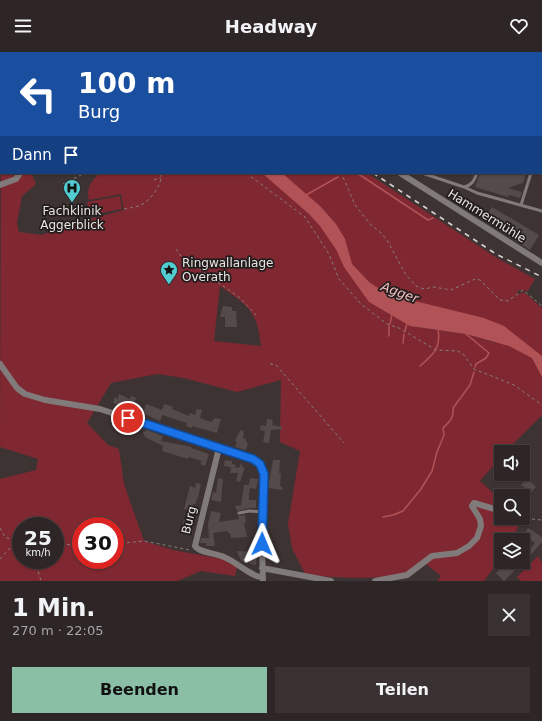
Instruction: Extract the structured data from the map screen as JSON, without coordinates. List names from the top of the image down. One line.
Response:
{"streets":{"street":["Hammermühle","Burg"]},"water":["Agger"],"places":{"hospital":["Fachklinik Aggerblick"],"place":["Ringwallanlage Overath"]},"page":{"header":"Headway","turn":["100 m","Burg"],"then":"Dann","speed":"25 km/h","limit":"30","heading":["1 Min.","270 m · 22:05"],"buttons":["Beenden","Teilen"]}}
